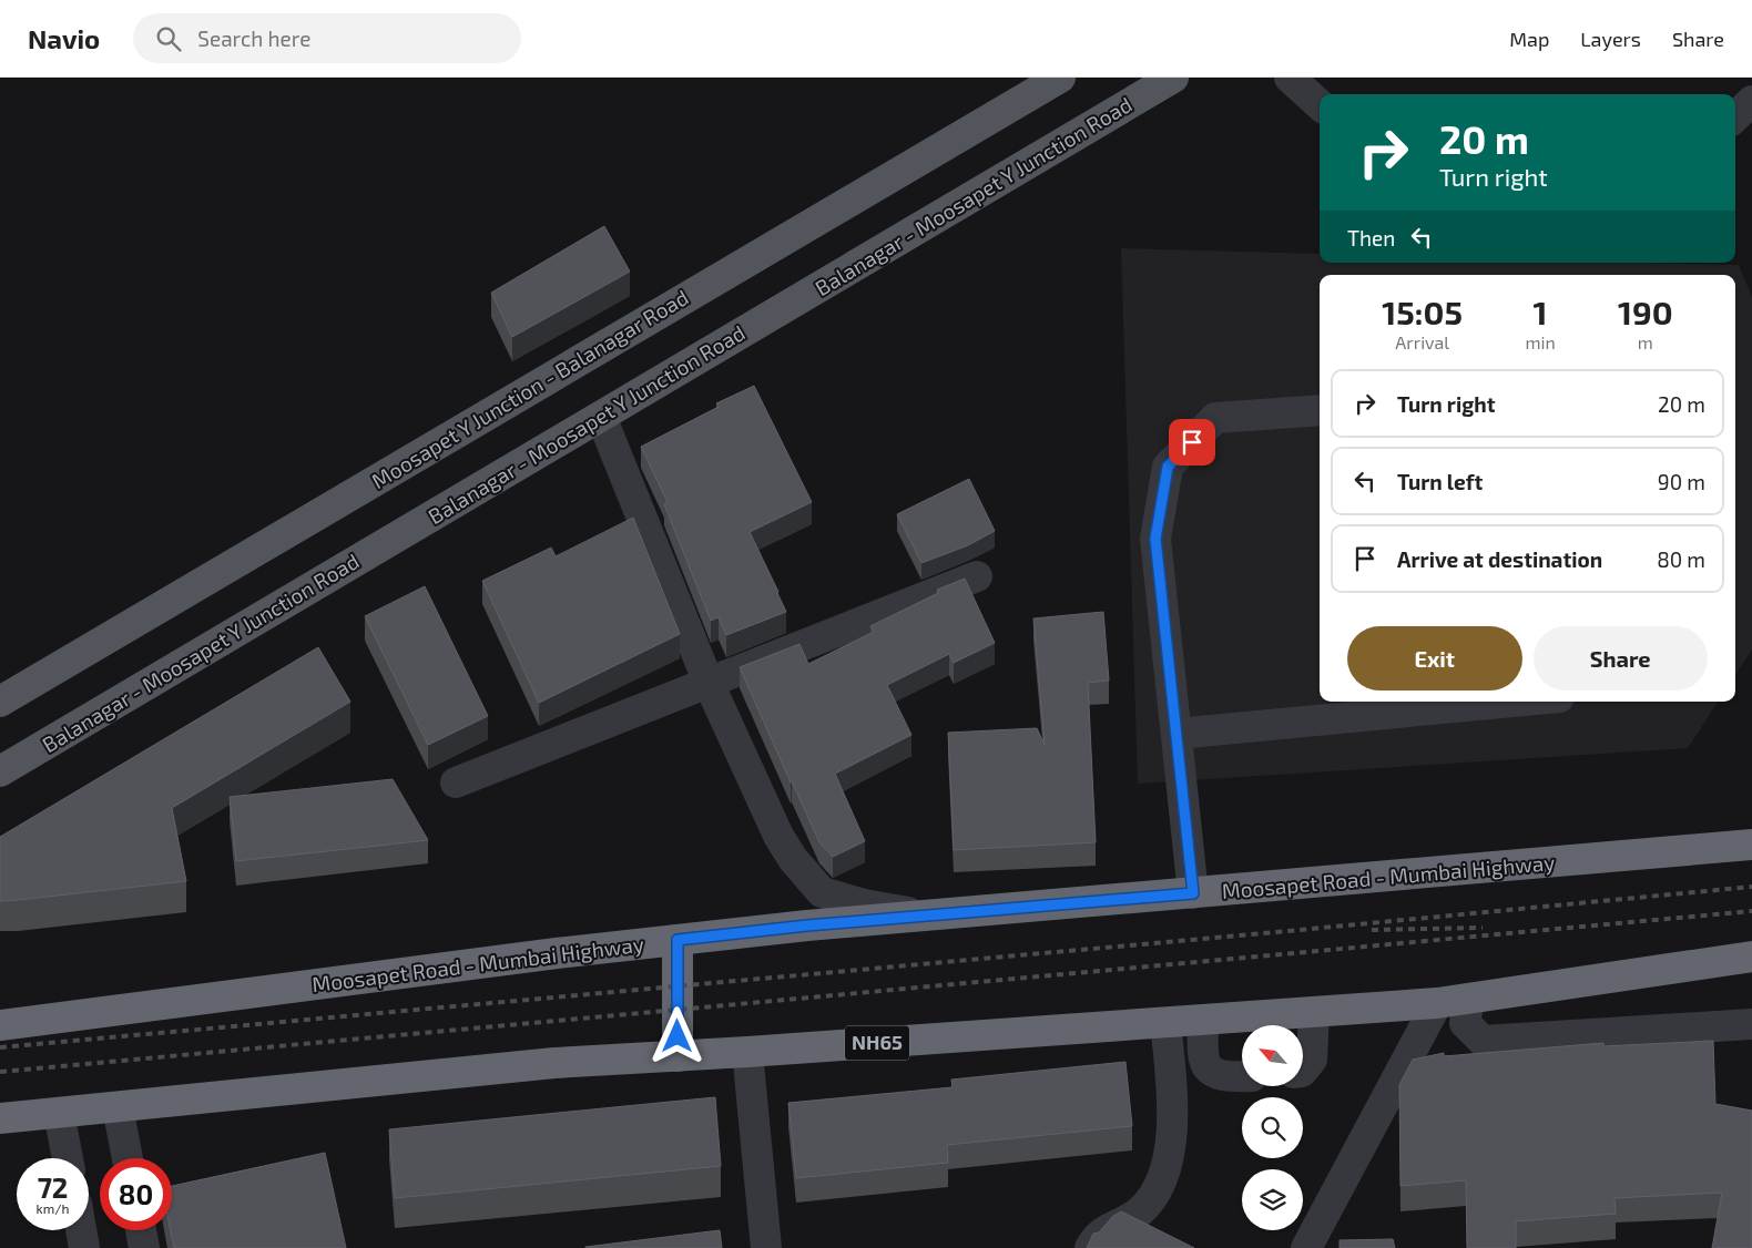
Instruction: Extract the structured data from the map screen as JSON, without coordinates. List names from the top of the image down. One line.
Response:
{"streets":{"highway":["Moosapet Road - Mumbai Highway","NH65"],"main road":["Balanagar - Moosapet Y Junction Road","Moosapet Y Junction - Balanagar Road"]},"north":"top left","page":{"header":"Navio","search":"Search here","nav":["Map","Layers","Share"],"turn":["20 m","Turn right"],"then":"Then","eta":["15:05","Arrival","1","min","190","m"],"list":[{"name":"Turn right","value":"20 m"},{"name":"Turn left","value":"90 m"},{"name":"Arrive at destination","value":"80 m"}],"buttons":["Exit","Share"],"speed":"72 km/h","limit":"80"}}
